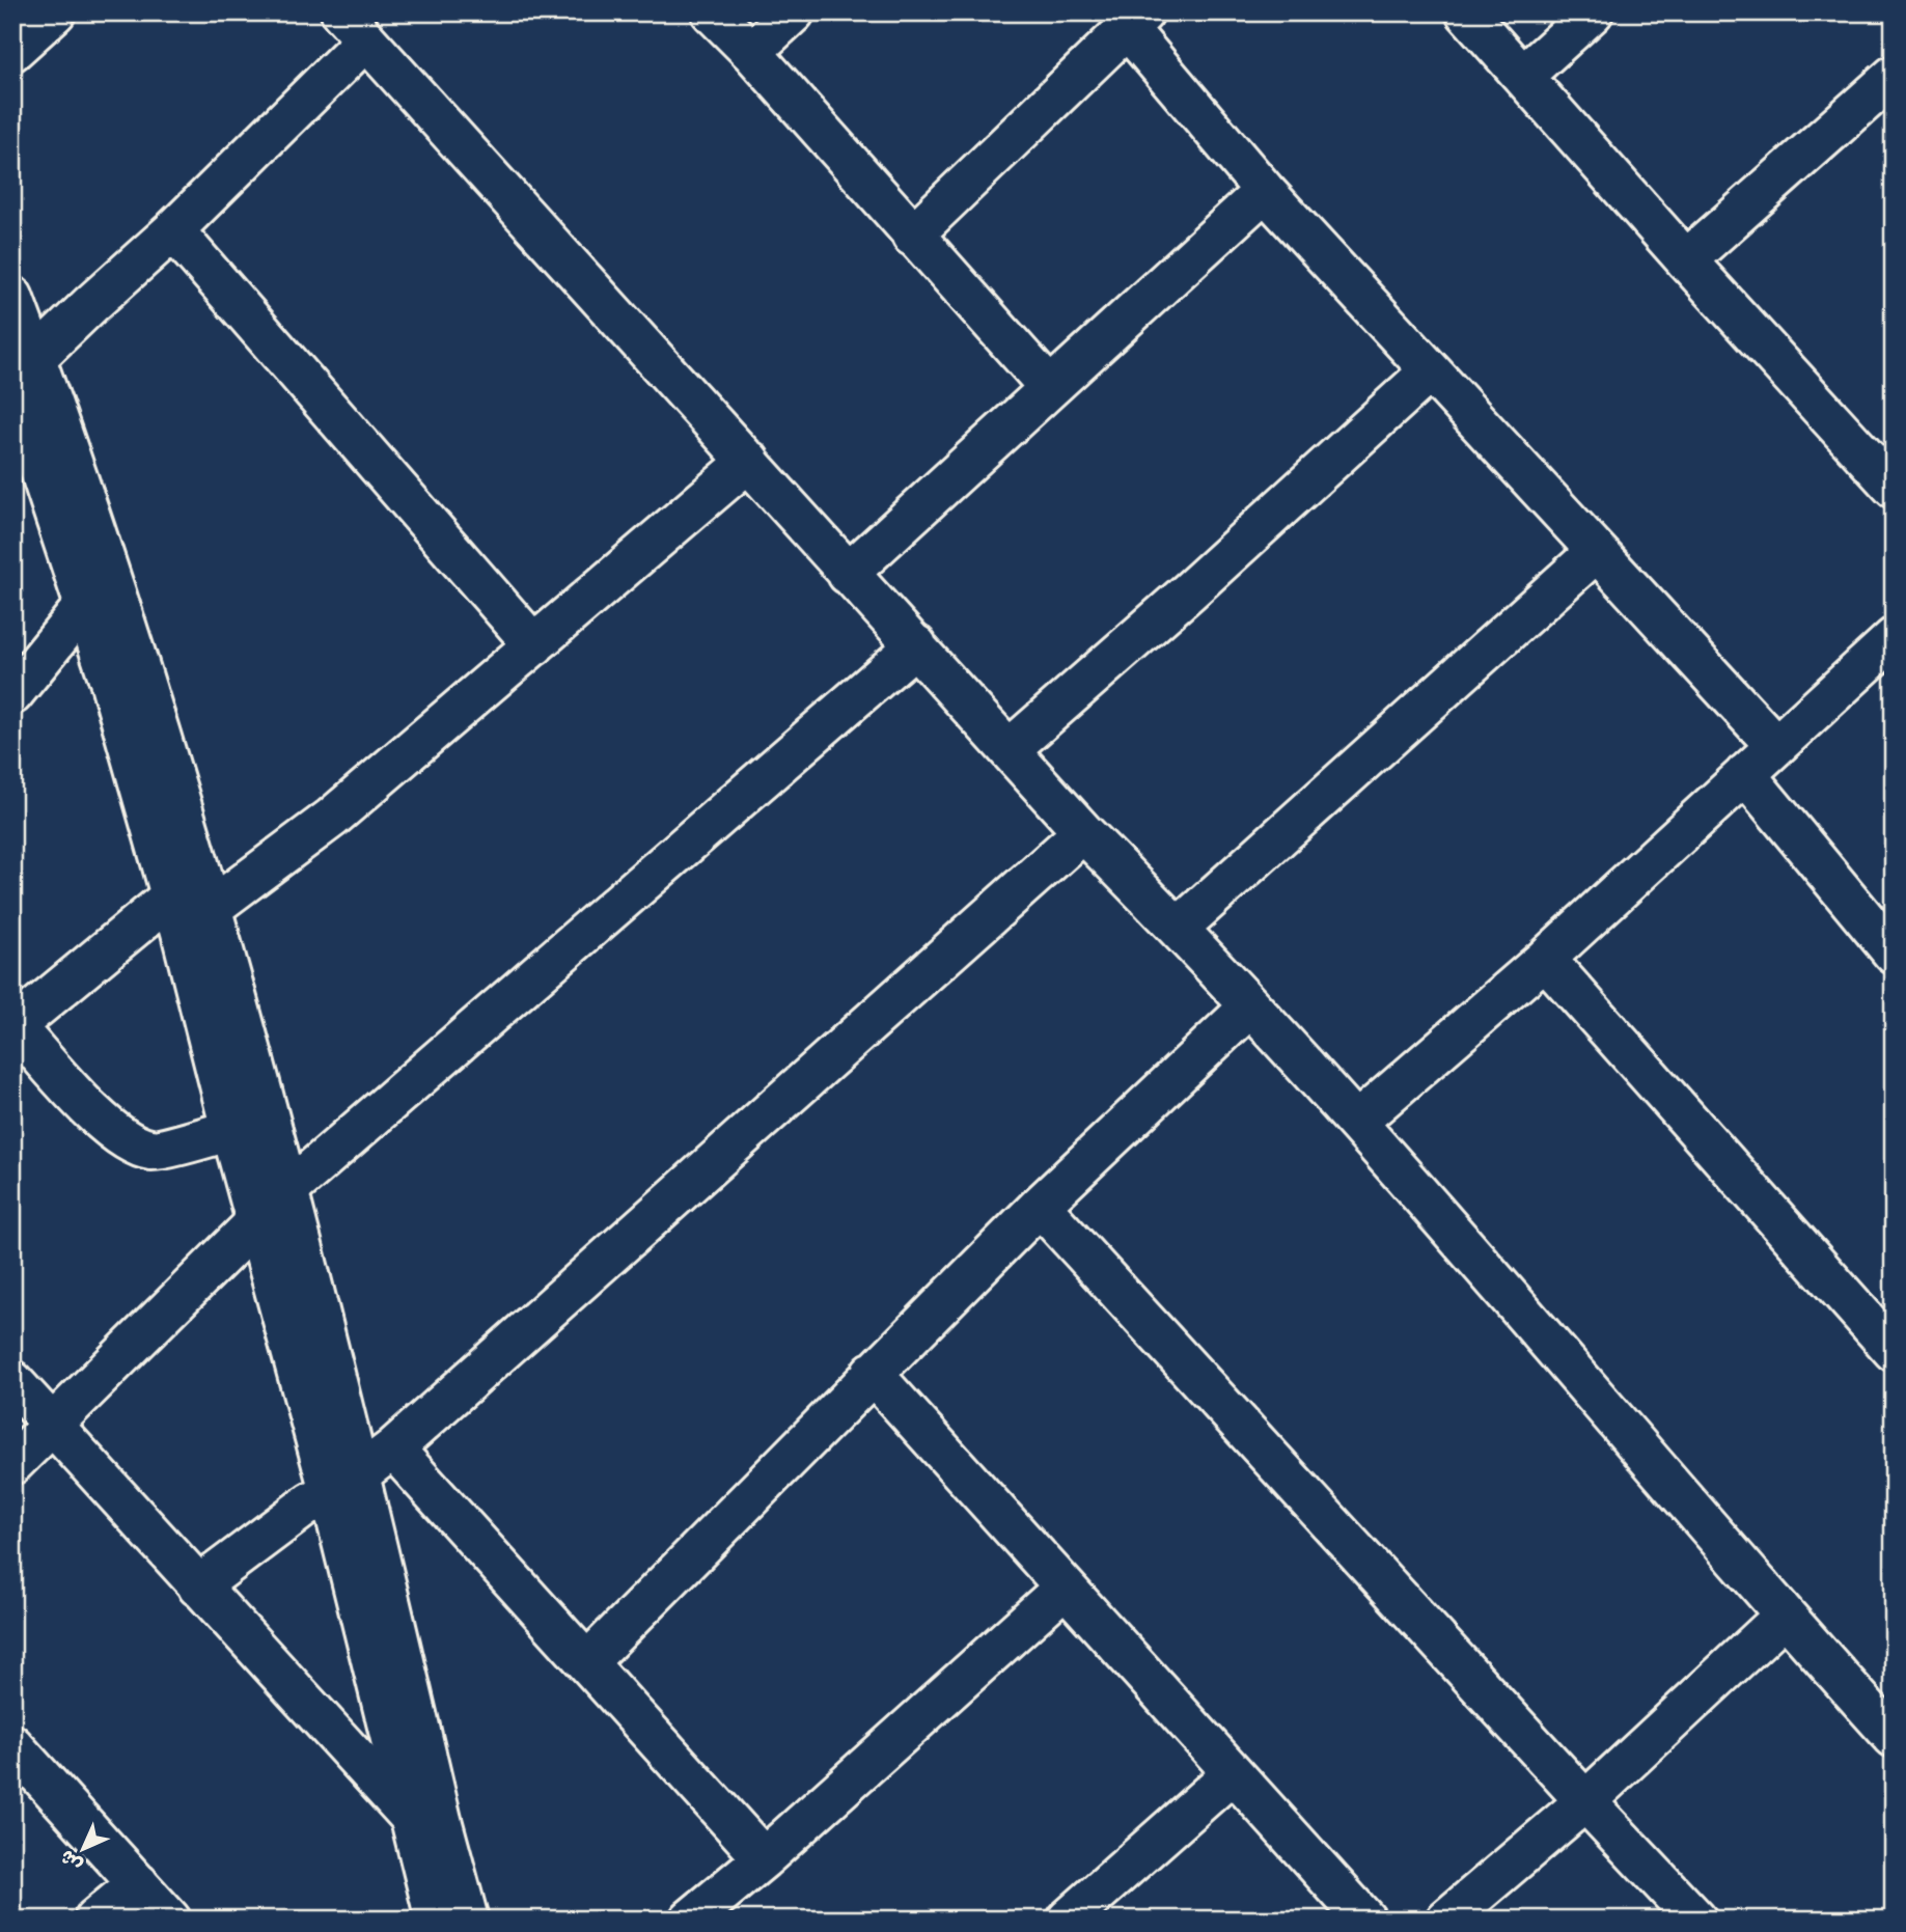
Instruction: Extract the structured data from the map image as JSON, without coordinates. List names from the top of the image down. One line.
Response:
{"north":"bottom left"}
